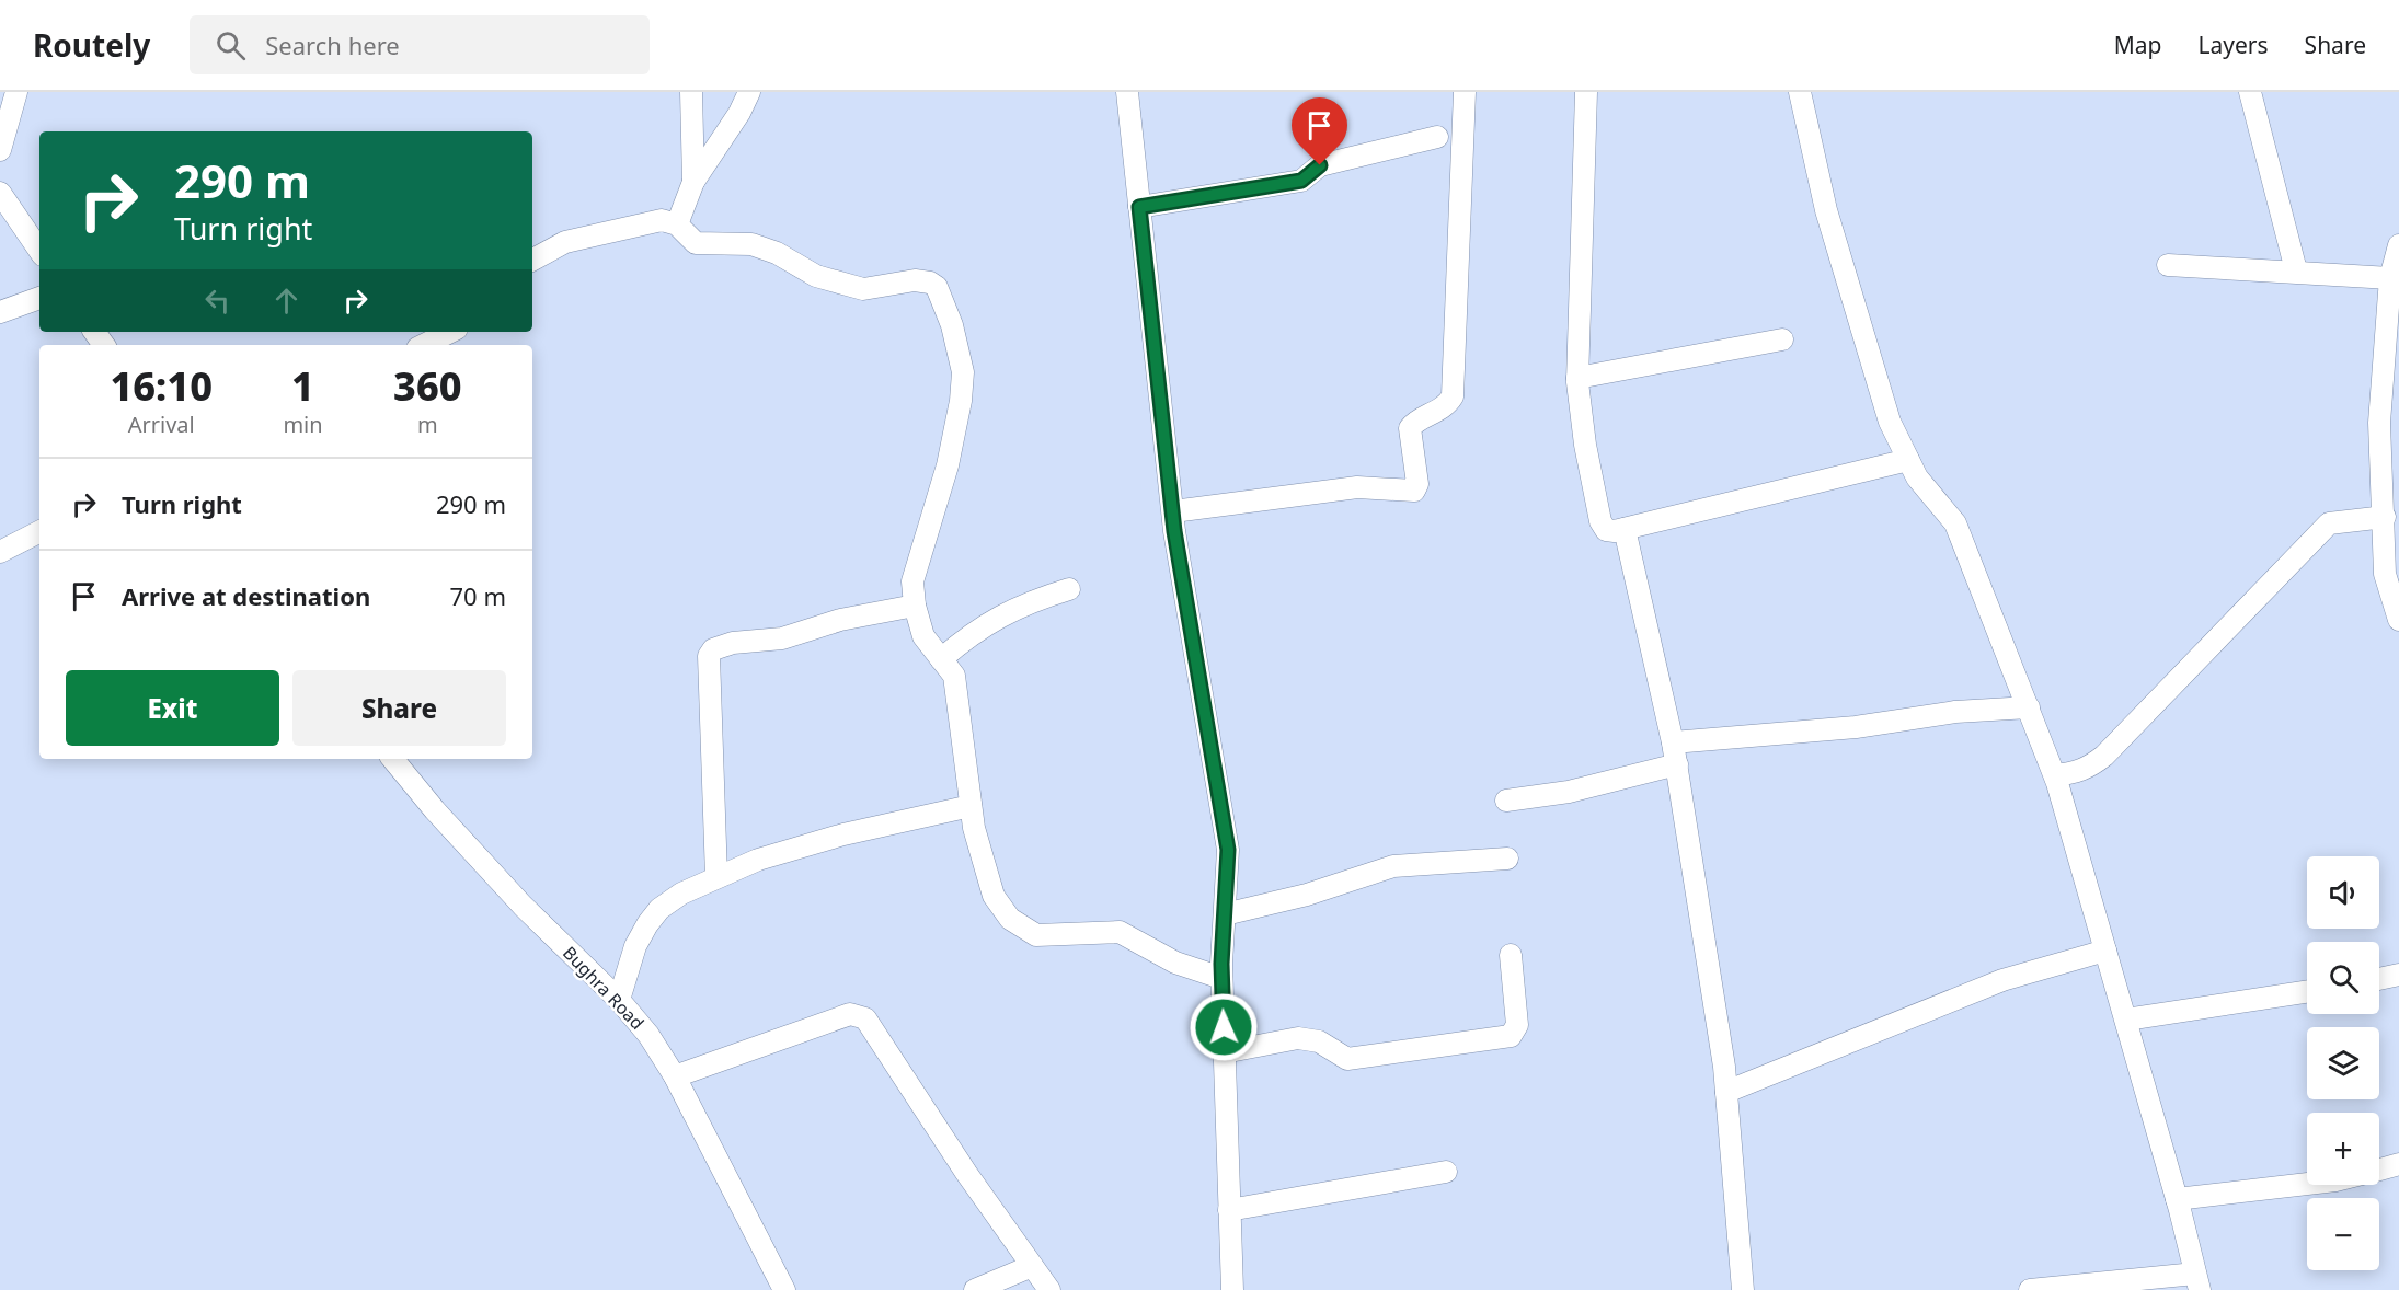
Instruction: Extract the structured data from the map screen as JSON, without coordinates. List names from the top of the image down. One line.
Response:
{"streets":{"street":["Bughra Road"]},"page":{"header":"Routely","search":"Search here","nav":["Map","Layers","Share"],"turn":["290 m","Turn right"],"eta":["16:10","Arrival","1","min","360","m"],"list":[{"name":"Turn right","value":"290 m"},{"name":"Arrive at destination","value":"70 m"}],"buttons":["Exit","Share"],"map_buttons":["+","−"]}}
